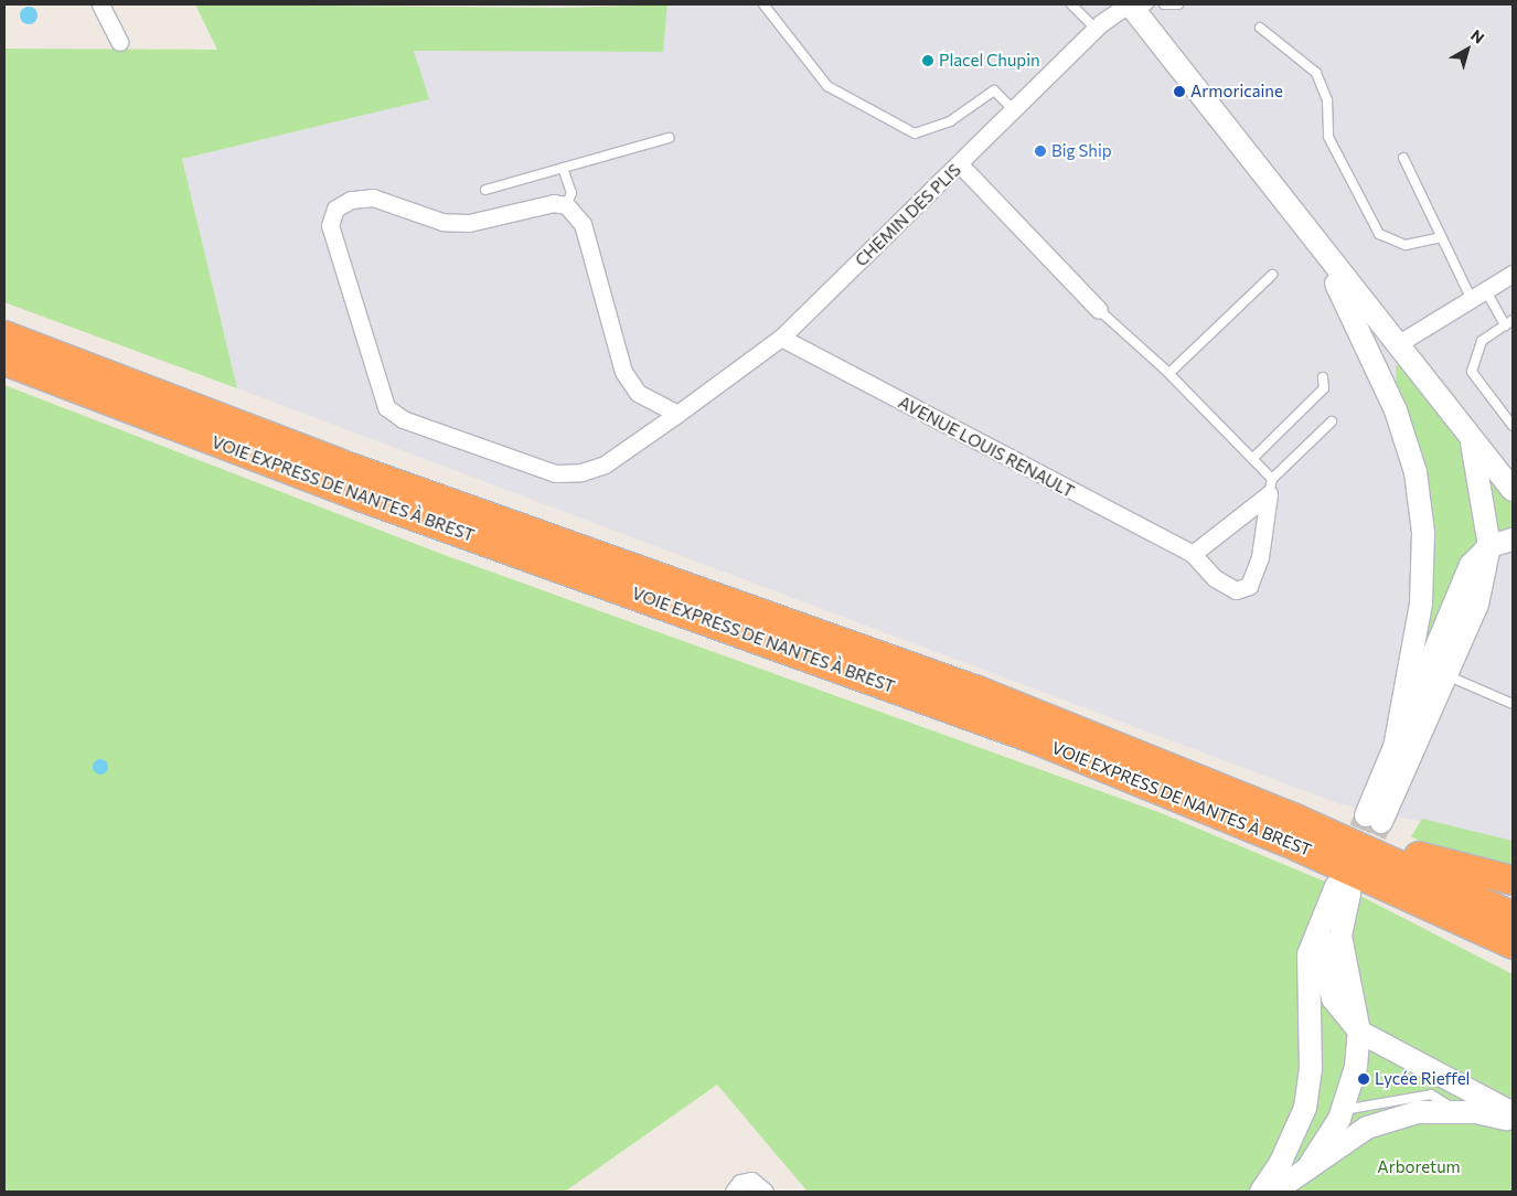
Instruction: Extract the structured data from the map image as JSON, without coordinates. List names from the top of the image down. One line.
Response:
{"streets":{"highway":["VOIE EXPRESS DE NANTES À BREST"],"street":["CHEMIN DES PLIS","AVENUE LOUIS RENAULT"]},"crossings":[["CHEMIN DES PLIS","AVENUE LOUIS RENAULT"]],"parks":["Arboretum"],"places":["Placel Chupin","Armoricaine","Big Ship","Lycée Rieffel"],"north":"top right"}
